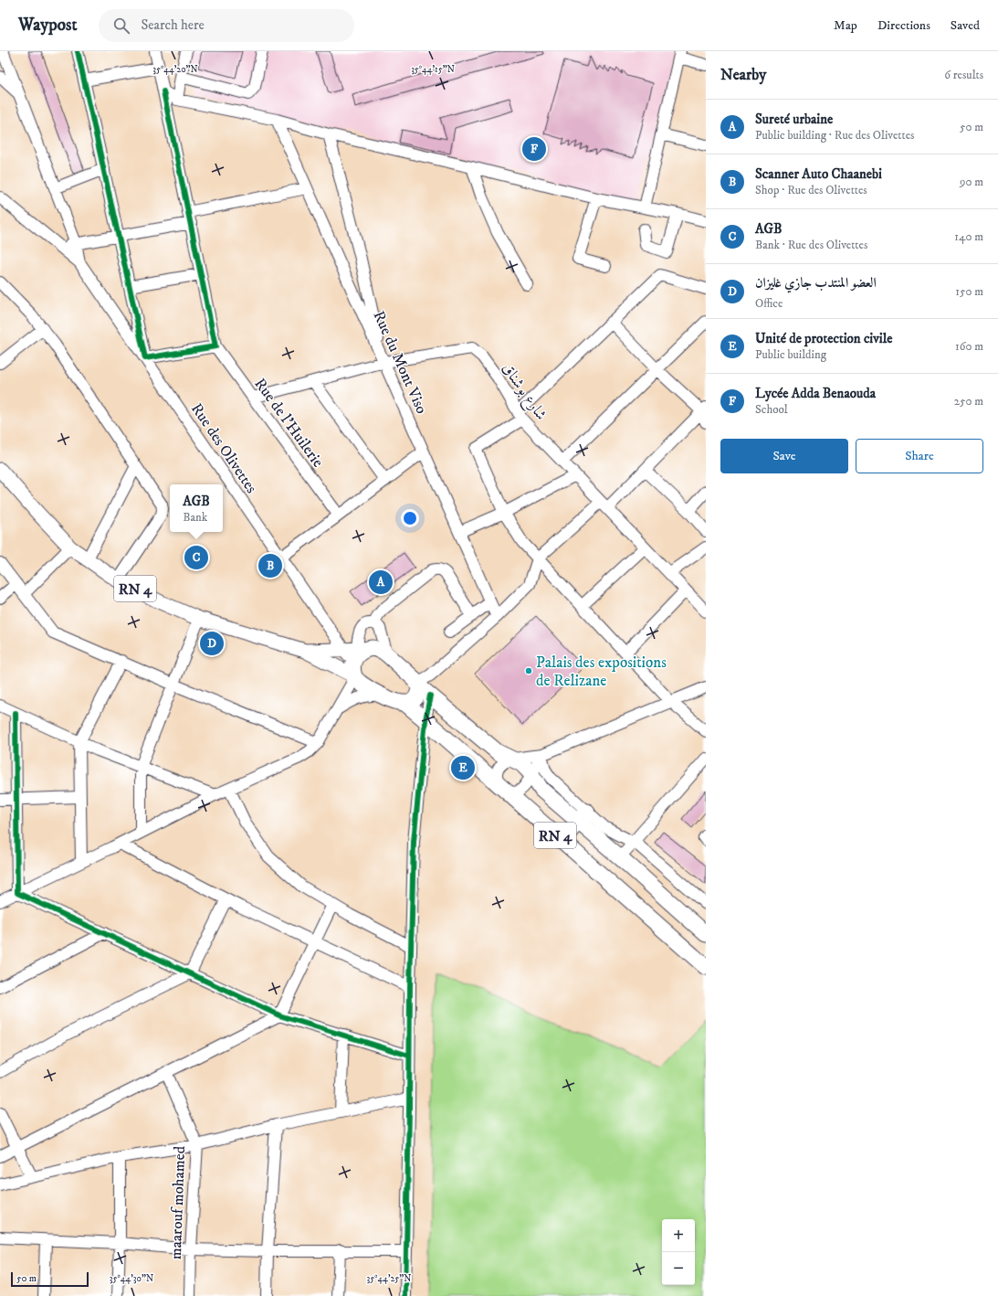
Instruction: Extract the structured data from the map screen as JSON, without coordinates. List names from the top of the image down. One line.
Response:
{"streets":{"highway":["RN 4"],"street":["Rue du Mont Viso","شارع بوشناق","Rue de l'Huilerie","Rue des Olivettes","maarouf mohamed"]},"crossings":[["Rue du Mont Viso","شارع بوشناق"],["Rue des Olivettes","RN 4"]],"places":["Palais des expositions de Relizane"],"scale_bar":"50 m","page":{"header":"Waypost","search":"Search here","nav":["Map","Directions","Saved"],"heading":["Nearby","6 results"],"list":[{"mark":"A","name":"Sureté urbaine","note":"Public building · Rue des Olivettes","value":"50 m"},{"mark":"B","name":"Scanner Auto Chaanebi","note":"Shop · Rue des Olivettes","value":"90 m"},{"mark":"C","name":"AGB","note":"Bank · Rue des Olivettes","value":"140 m"},{"mark":"D","name":"العضو المنتدب جازي غليزان","note":"Office","value":"150 m"},{"mark":"E","name":"Unité de protection civile","note":"Public building","value":"160 m"},{"mark":"F","name":"Lycée Adda Benaouda","note":"School","value":"250 m"}],"pins":["F","C","B","A","D","E"],"buttons":["Save","Share"],"popup":["AGB","Bank"],"map_buttons":["+","−"],"scale":"50 m"},"coordinates":["35°44'20\"N","35°44'15\"N","35°44'30\"N","35°44'25\"N"]}
